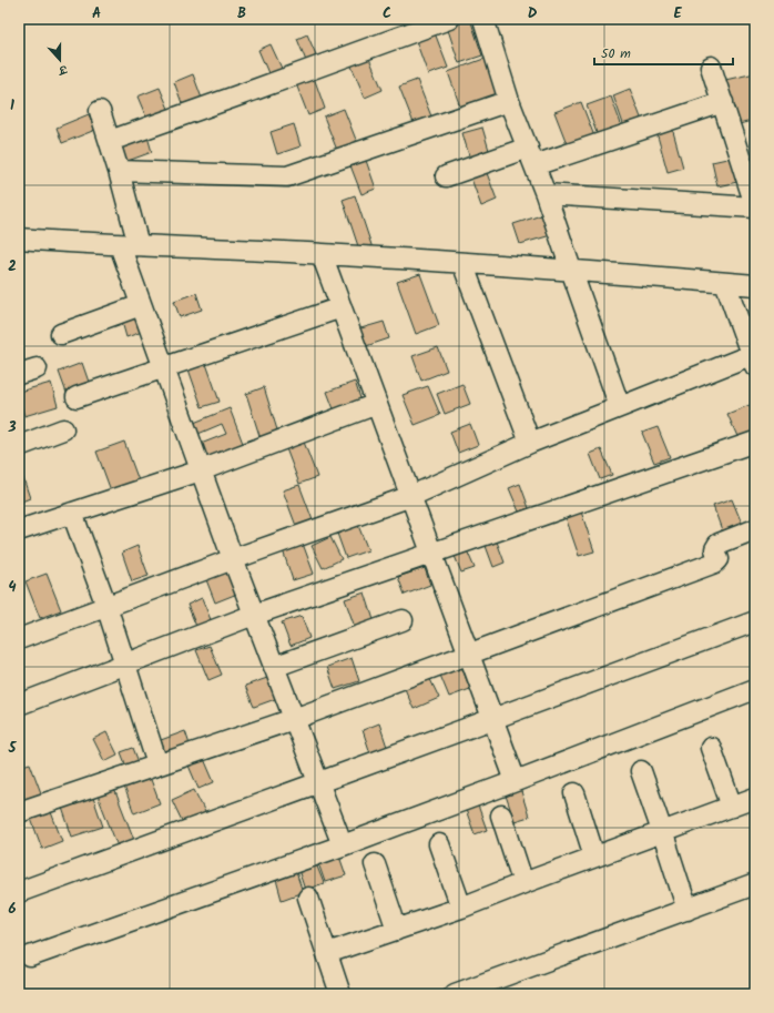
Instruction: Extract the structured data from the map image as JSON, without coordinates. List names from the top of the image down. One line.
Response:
{"scale_bar":"50 m","north":"bottom","grid":{"columns":["A","B","C","D","E"],"rows":["1","2","3","4","5","6"]}}
